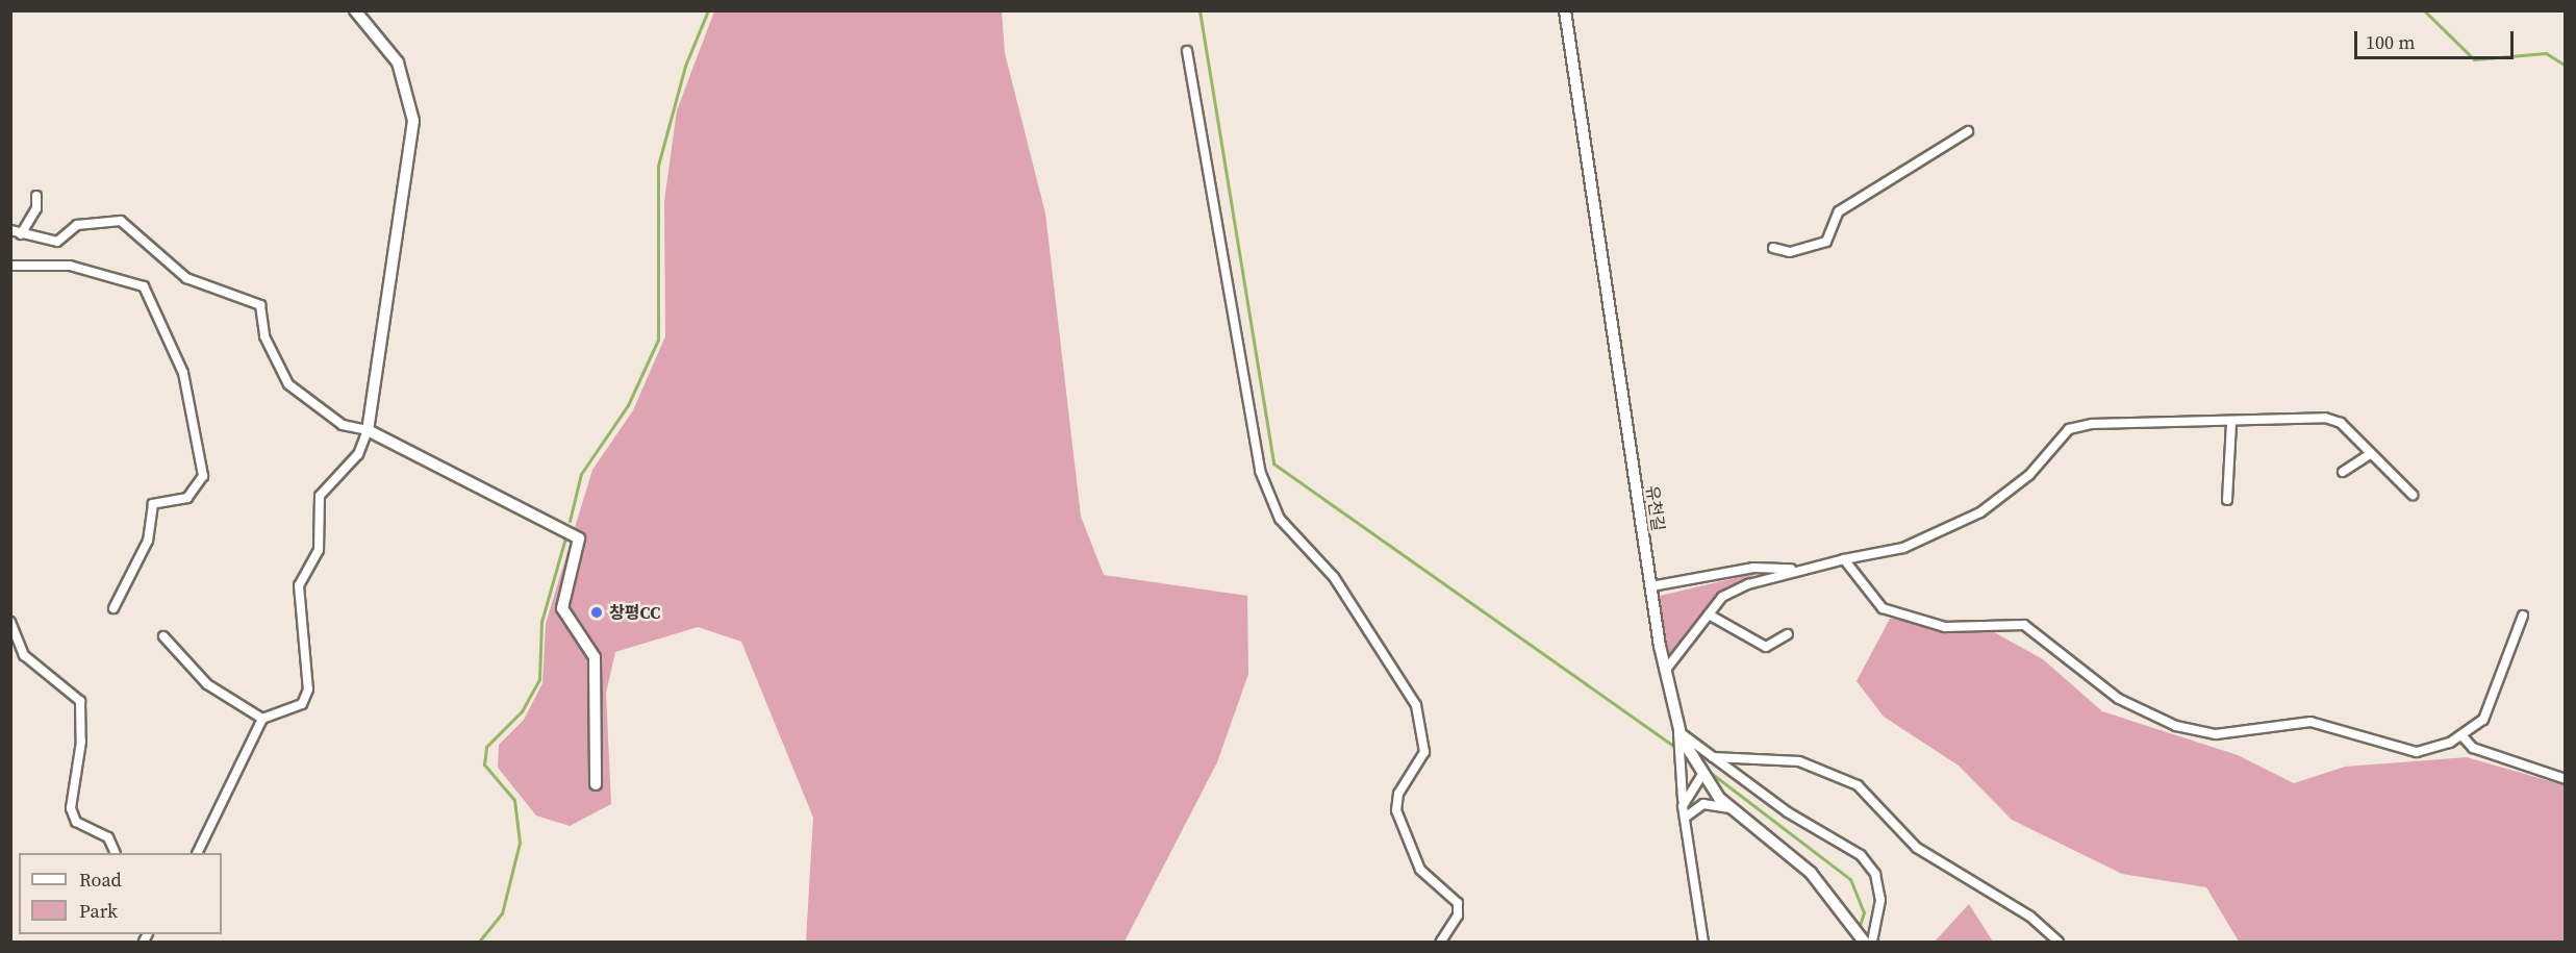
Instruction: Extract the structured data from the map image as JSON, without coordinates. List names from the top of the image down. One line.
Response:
{"streets":{"street":["유천길"]},"places":["창평CC"],"legend":["Road","Park"],"scale_bar":"100 m"}
